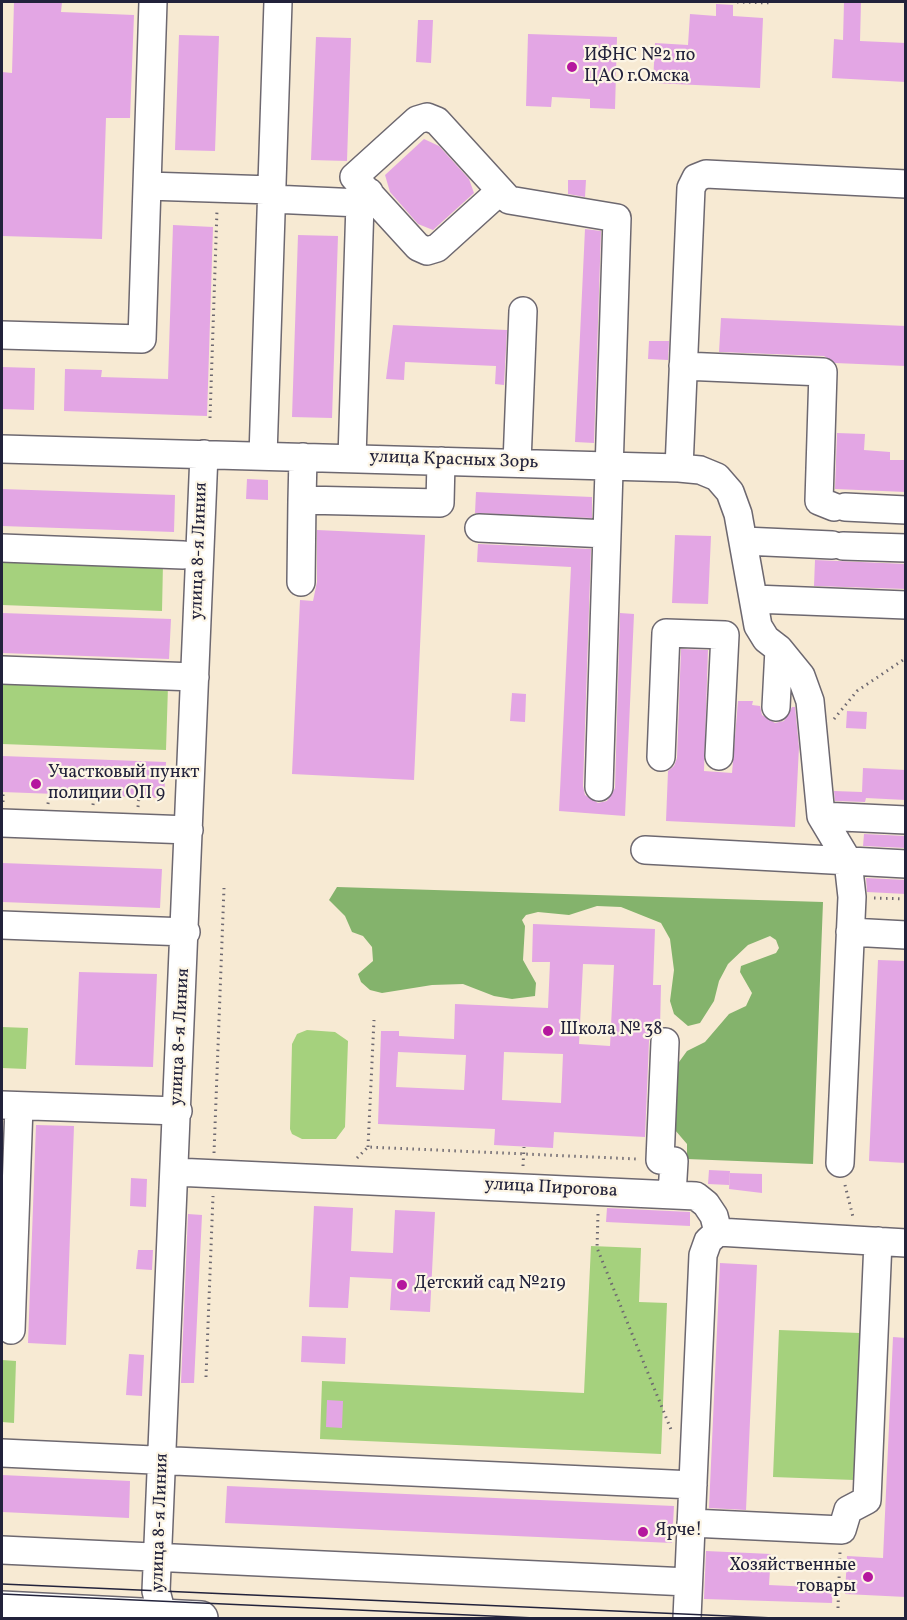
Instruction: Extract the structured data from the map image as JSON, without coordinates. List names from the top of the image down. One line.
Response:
{"streets":{"street":["улица Красных Зорь","улица 8-я Линия","улица Пирогова"]},"crossings":[["улица Красных Зорь","улица 8-я Линия"],["улица 8-я Линия","улица Пирогова"]],"places":["ИФНС №2 по ЦАО г.Омска","Участковый пункт полиции ОП 9","Школа № 38","Детский сад №219","Ярче!","Хозяйственные товары"]}
